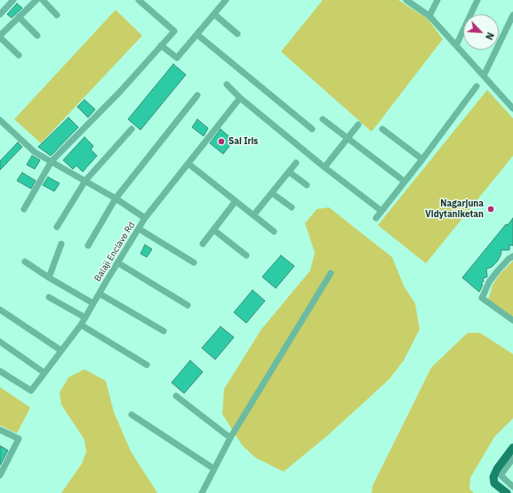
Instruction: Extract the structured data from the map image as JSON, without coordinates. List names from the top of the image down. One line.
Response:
{"streets":{"street":["Balaji Enclave Rd"]},"places":["Sai Iris","Nagarjuna Vidytaniketan"],"north":"bottom right"}
